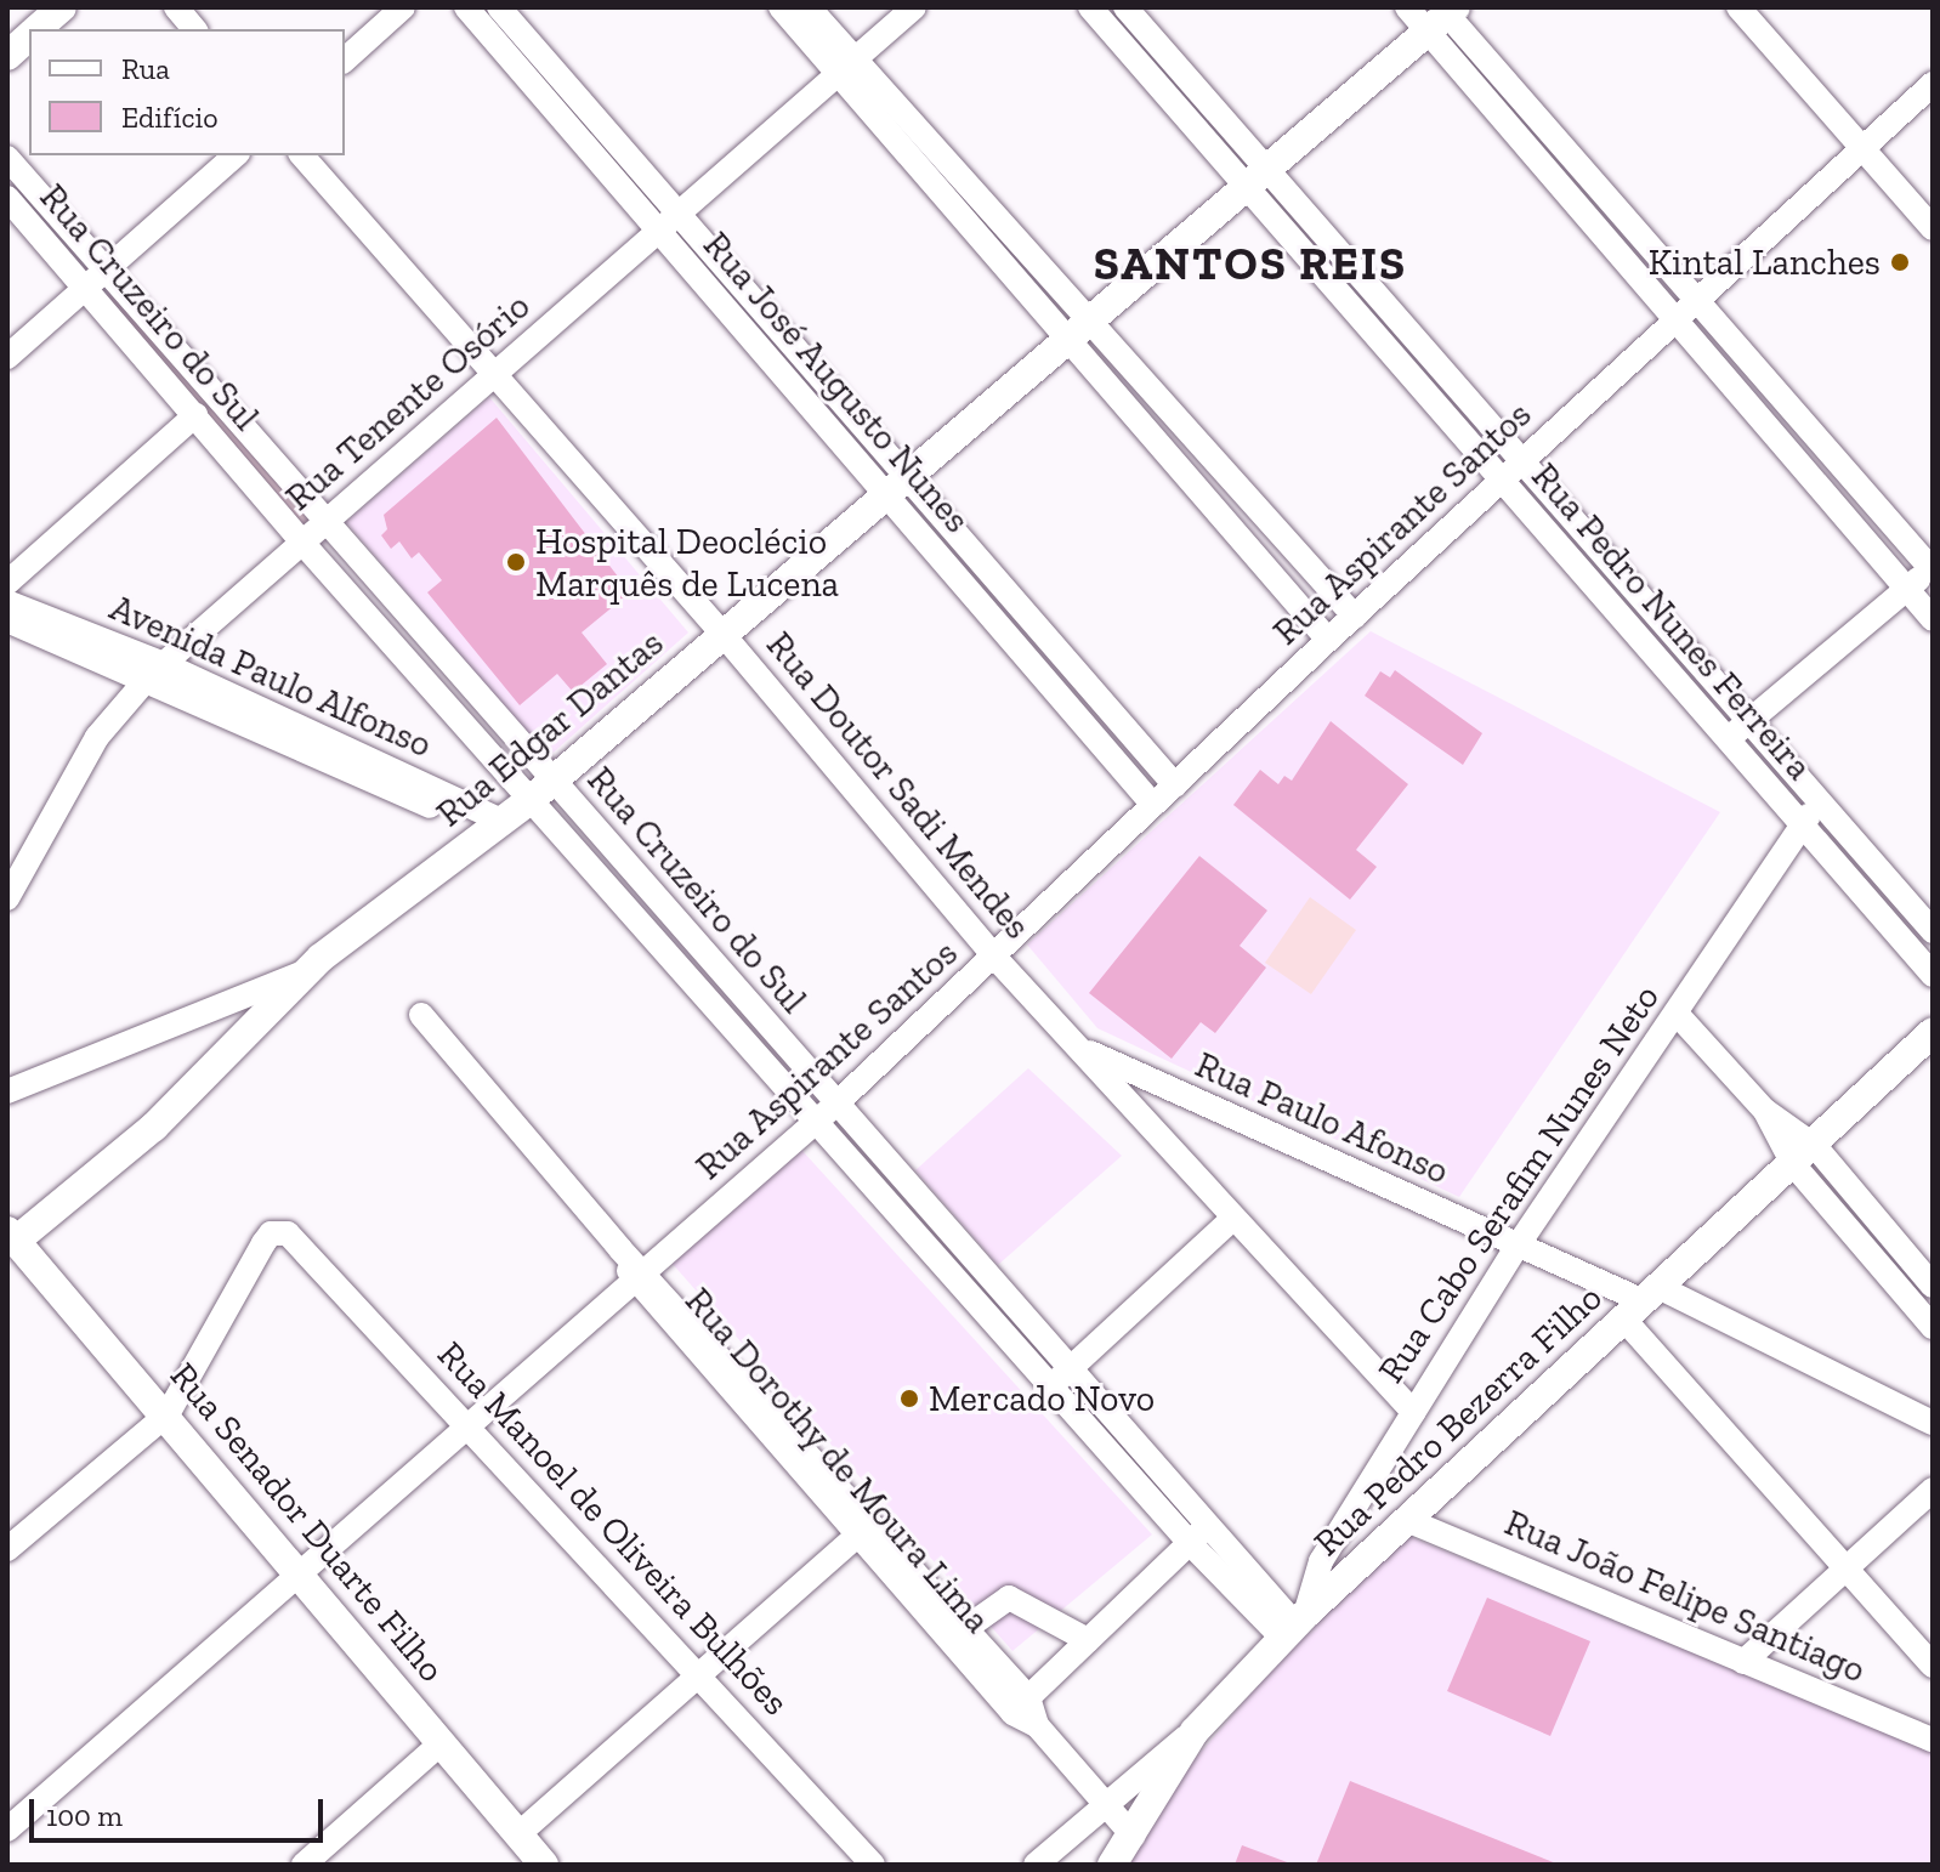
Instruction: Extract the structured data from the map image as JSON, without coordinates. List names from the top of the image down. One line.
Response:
{"streets":{"main road":["Rua Edgar Dantas","Rua Pedro Bezerra Filho","Rua Senador Duarte Filho"],"street":["Rua Cruzeiro do Sul","Rua José Augusto Nunes","Rua Tenente Osório","Rua Aspirante Santos","Rua Pedro Nunes Ferreira","Avenida Paulo Alfonso","Rua Doutor Sadi Mendes","Rua Paulo Afonso","Rua Cabo Serafim Nunes Neto","Rua Dorothy de Moura Lima","Rua Manoel de Oliveira Bulhões","Rua João Felipe Santiago"]},"crossings":[["Rua Cruzeiro do Sul","Rua Tenente Osório"],["Rua Cruzeiro do Sul","Rua Aspirante Santos"],["Rua Cruzeiro do Sul","Rua Edgar Dantas"],["Rua Cruzeiro do Sul","Rua Cabo Serafim Nunes Neto"],["Rua Cruzeiro do Sul","Rua Pedro Bezerra Filho"],["Rua José Augusto Nunes","Rua Tenente Osório"],["Rua José Augusto Nunes","Rua Aspirante Santos"],["Rua José Augusto Nunes","Rua Edgar Dantas"],["Rua Tenente Osório","Avenida Paulo Alfonso"],["Rua Tenente Osório","Rua Doutor Sadi Mendes"],["Rua Aspirante Santos","Rua Pedro Nunes Ferreira"],["Rua Aspirante Santos","Rua Doutor Sadi Mendes"],["Rua Aspirante Santos","Rua Dorothy de Moura Lima"],["Rua Aspirante Santos","Rua Senador Duarte Filho"],["Rua Aspirante Santos","Rua Manoel de Oliveira Bulhões"],["Rua Pedro Nunes Ferreira","Rua Edgar Dantas"],["Rua Pedro Nunes Ferreira","Rua Cabo Serafim Nunes Neto"],["Avenida Paulo Alfonso","Rua Edgar Dantas"],["Rua Edgar Dantas","Rua Doutor Sadi Mendes"],["Rua Edgar Dantas","Rua Senador Duarte Filho"],["Rua Doutor Sadi Mendes","Rua Paulo Afonso"],["Rua Doutor Sadi Mendes","Rua Cabo Serafim Nunes Neto"],["Rua Paulo Afonso","Rua Cabo Serafim Nunes Neto"],["Rua Paulo Afonso","Rua Pedro Bezerra Filho"],["Rua Cabo Serafim Nunes Neto","Rua Pedro Bezerra Filho"],["Rua Pedro Bezerra Filho","Rua Dorothy de Moura Lima"],["Rua Pedro Bezerra Filho","Rua João Felipe Santiago"],["Rua Senador Duarte Filho","Rua Manoel de Oliveira Bulhões"]],"districts":["SANTOS REIS"],"places":["Kintal Lanches","Hospital Deoclécio Marquês de Lucena","Mercado Novo"],"legend":["Rua","Edifício"],"scale_bar":"100 m"}
